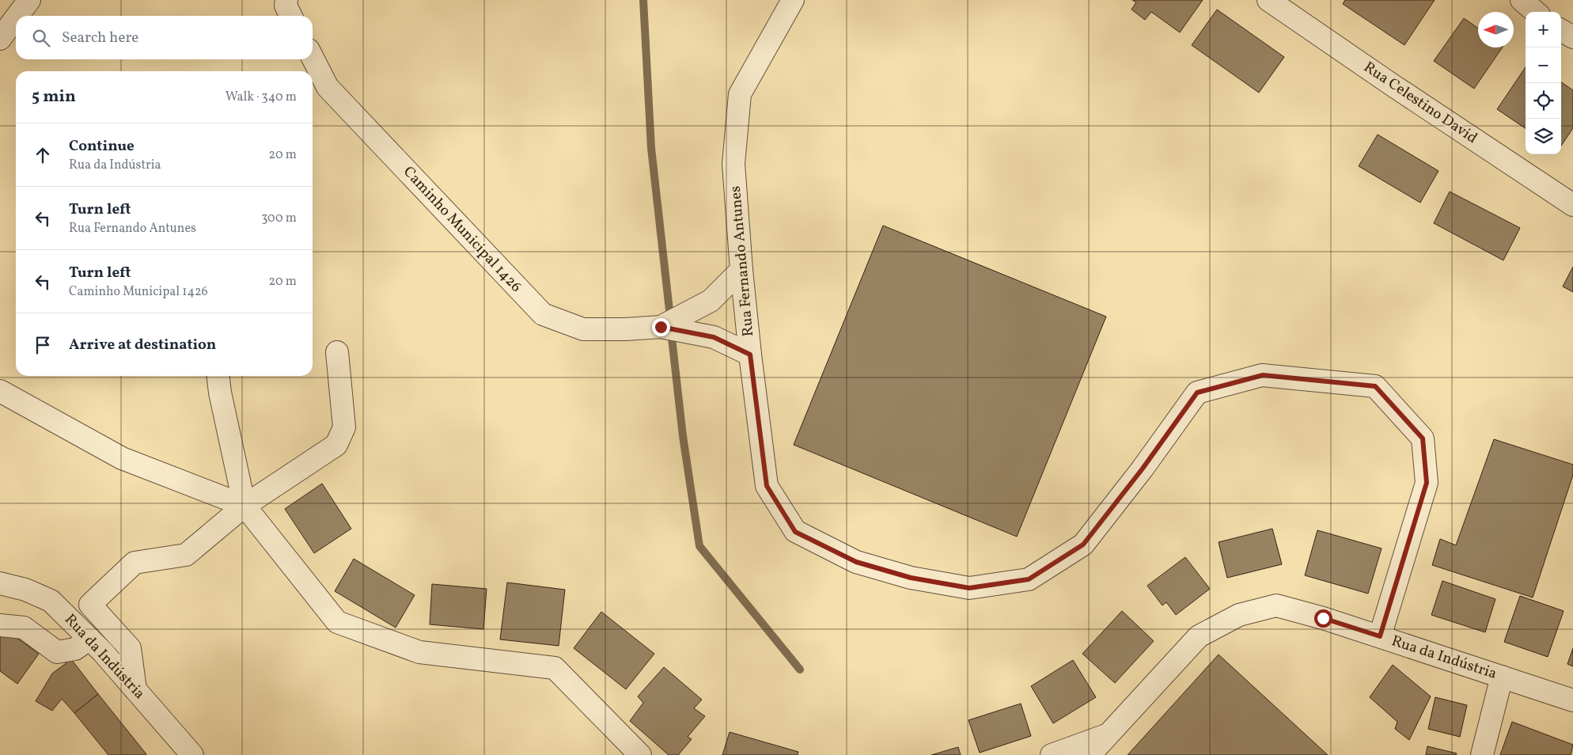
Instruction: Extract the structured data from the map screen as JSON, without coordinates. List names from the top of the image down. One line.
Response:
{"streets":{"street":["Rua Celestino David","Caminho Municipal 1426","Rua Fernando Antunes","Rua da Indústria"]},"crossings":[["Caminho Municipal 1426","Rua Fernando Antunes"],["Rua Fernando Antunes","Rua da Indústria"]],"north":"left","page":{"map_buttons":["+","−"],"search":"Search here","heading":["5 min","Walk · 340 m"],"list":[["Continue","Rua da Indústria","20 m"],["Turn left","Rua Fernando Antunes","300 m"],["Turn left","Caminho Municipal 1426","20 m"],"Arrive at destination"]}}
